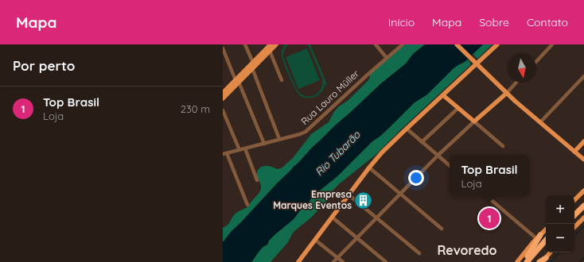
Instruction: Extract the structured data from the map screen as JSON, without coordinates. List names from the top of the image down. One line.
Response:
{"streets":{"street":["Rua Lauro Müller"]},"districts":["Revoredo"],"water":["Rio Tubarão"],"places":{"building":["Empresa Marques Eventos"]},"north":"bottom","page":{"header":"Mapa","nav":["Início","Mapa","Sobre","Contato"],"heading":"Por perto","list":[{"mark":"1","name":"Top Brasil","note":"Loja","value":"230 m"}],"popup":["Top Brasil","Loja"],"map_buttons":["+","−"],"pins":"1"}}
